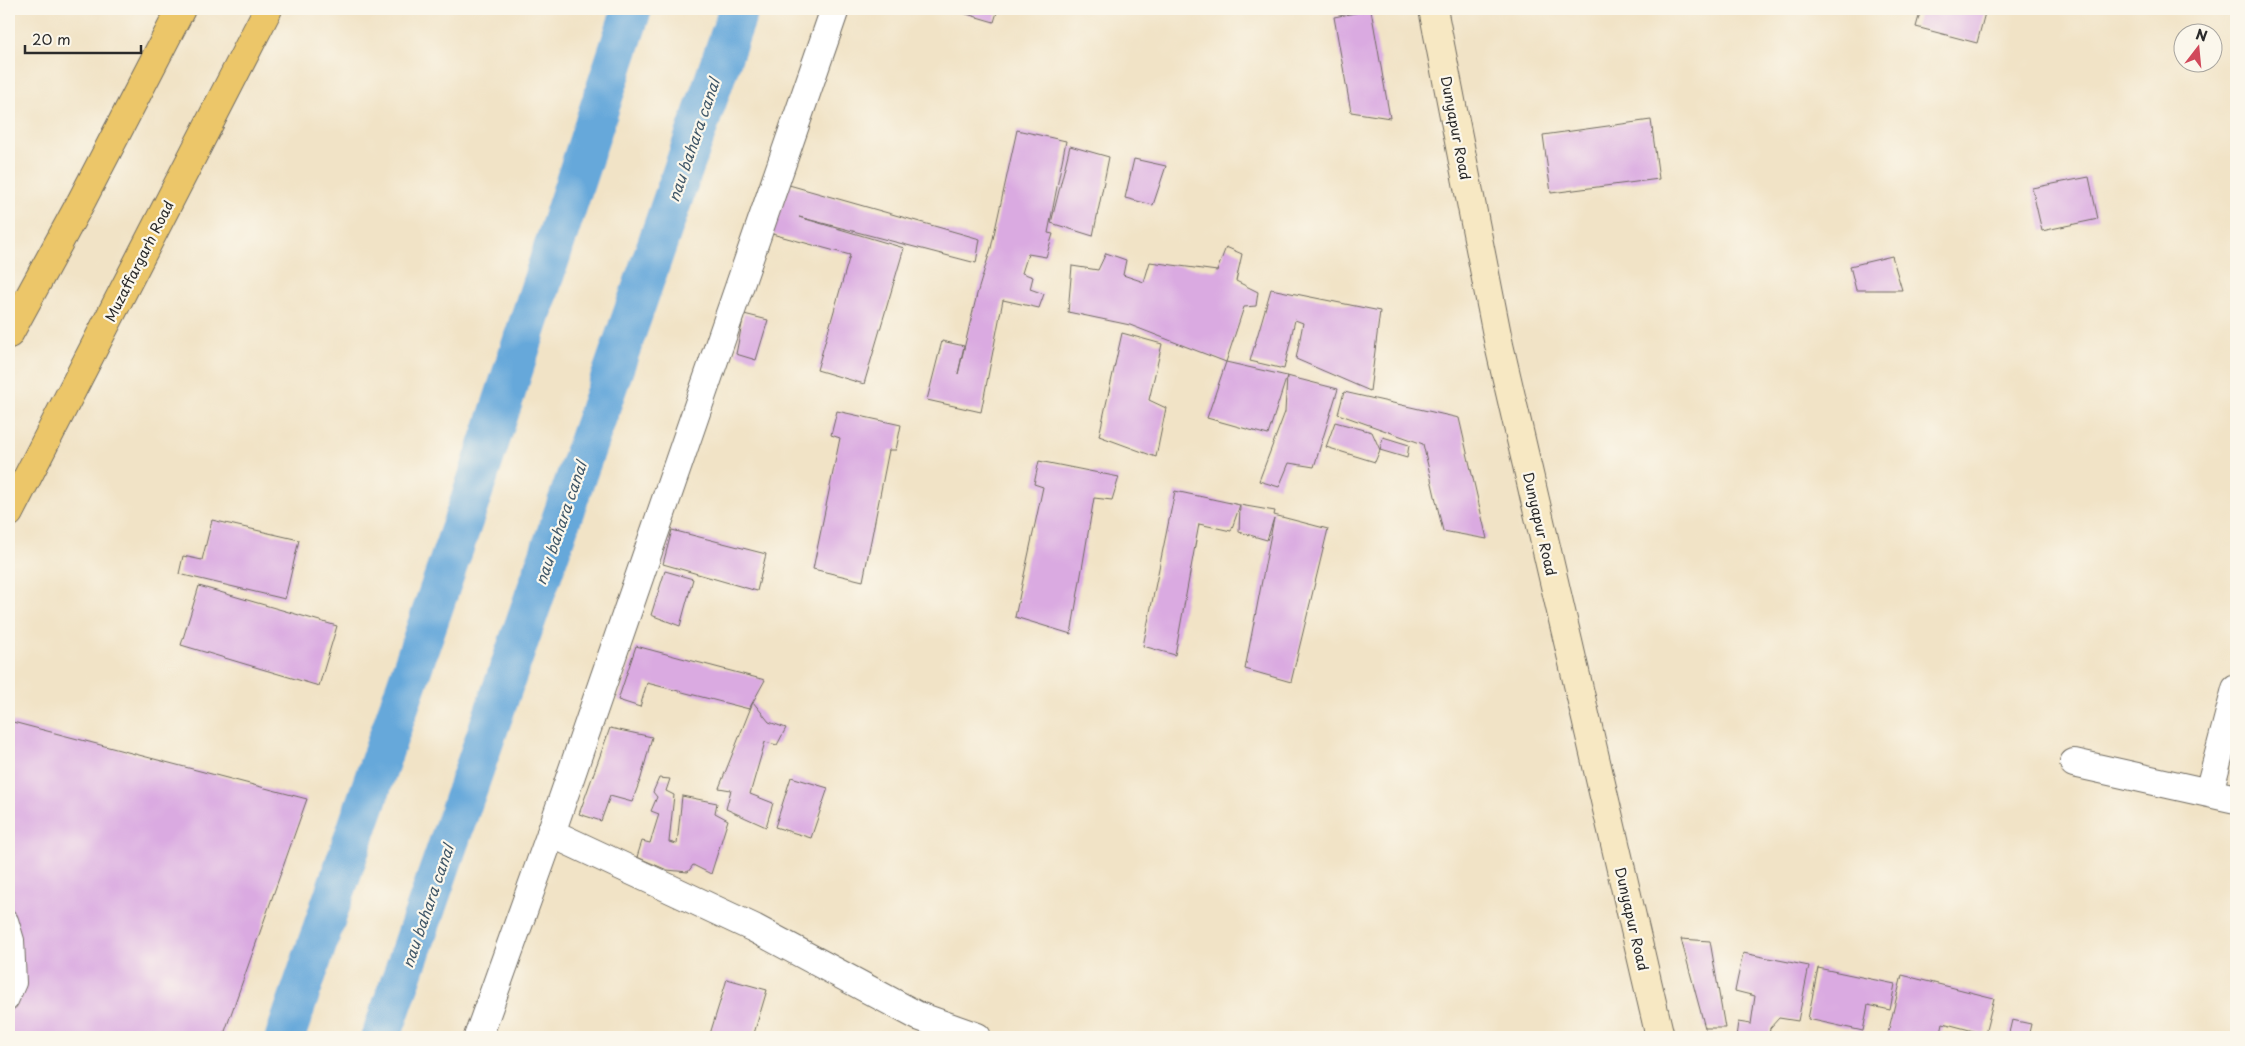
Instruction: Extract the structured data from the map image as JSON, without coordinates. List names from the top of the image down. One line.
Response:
{"streets":{"main road":["Dunyapur Road","Muzaffargarh Road"]},"water":["nau bahara canal"],"scale_bar":"20 m","north":"top"}
